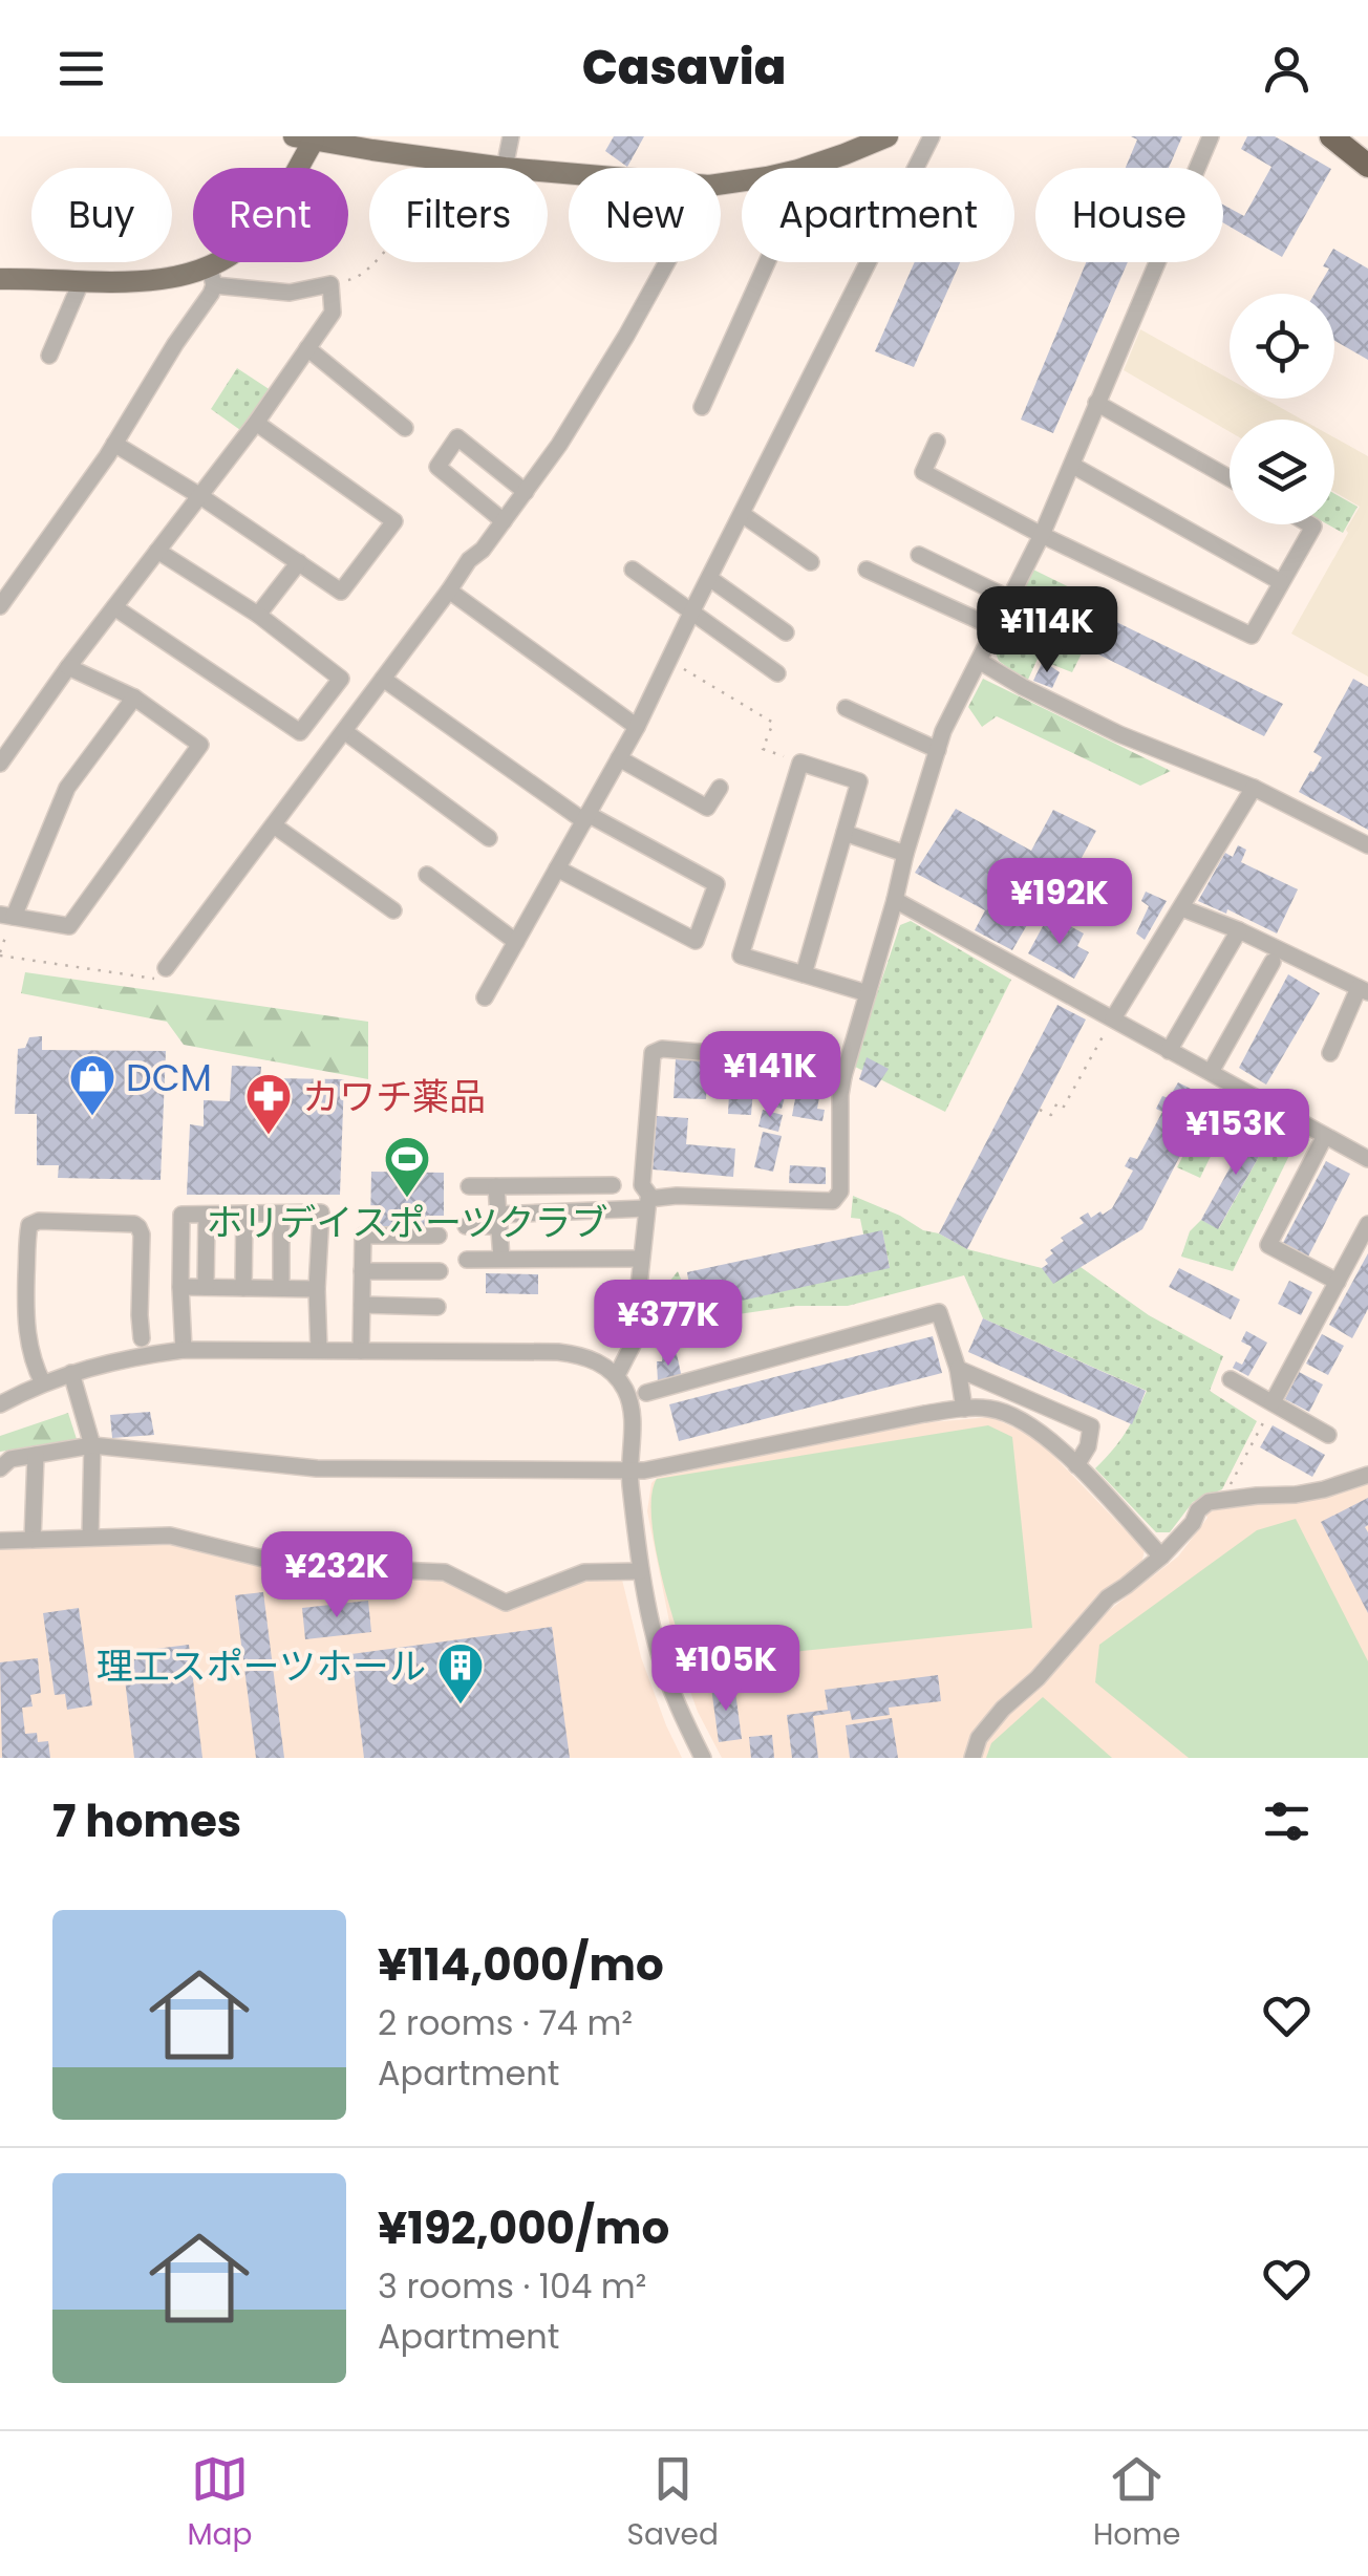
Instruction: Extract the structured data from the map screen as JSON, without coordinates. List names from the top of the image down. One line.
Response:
{"places":{"shop":["DCM"],"pharmacy":["カワチ薬品"],"sports":["ホリデイスポーツクラブ"],"building":["理工スポーツホール"]},"page":{"header":"Casavia","chip":["Buy","Rent","Filters","New","Apartment","House"],"price":["¥114K","¥192K","¥141K","¥153K","¥377K","¥232K","¥105K"],"heading":"7 homes","list":[{"name":"¥114,000/mo","note":"2 rooms · 74 m² · Apartment"},{"name":"¥192,000/mo","note":"3 rooms · 104 m² · Apartment"}],"tabs":["Map","Saved","Home"]}}
